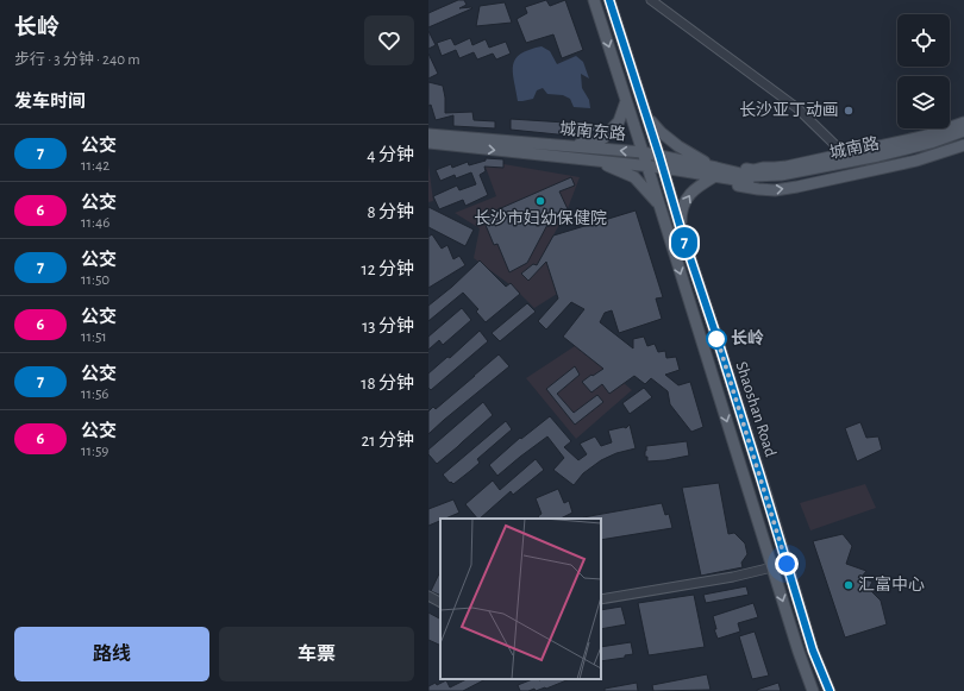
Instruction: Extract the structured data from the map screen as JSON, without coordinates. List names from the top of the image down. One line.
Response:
{"streets":{"main road":["城南东路","城南路","Shaoshan Road"]},"crossings":[["城南东路","城南路"],["城南东路","Shaoshan Road"]],"places":["长沙亚丁动画","长沙市妇幼保健院","长岭","汇富中心"],"lines":["bus line 7"],"page":{"heading":[["长岭","步行 · 3 分钟 · 240 m"],"发车时间"],"on_map":"7","list":[{"mark":"7","name":"公交","note":"11:42","value":"4 分钟"},{"mark":"6","name":"公交","note":"11:46","value":"8 分钟"},{"mark":"7","name":"公交","note":"11:50","value":"12 分钟"},{"mark":"6","name":"公交","note":"11:51","value":"13 分钟"},{"mark":"7","name":"公交","note":"11:56","value":"18 分钟"},{"mark":"6","name":"公交","note":"11:59","value":"21 分钟"}],"buttons":["路线","车票"]}}
